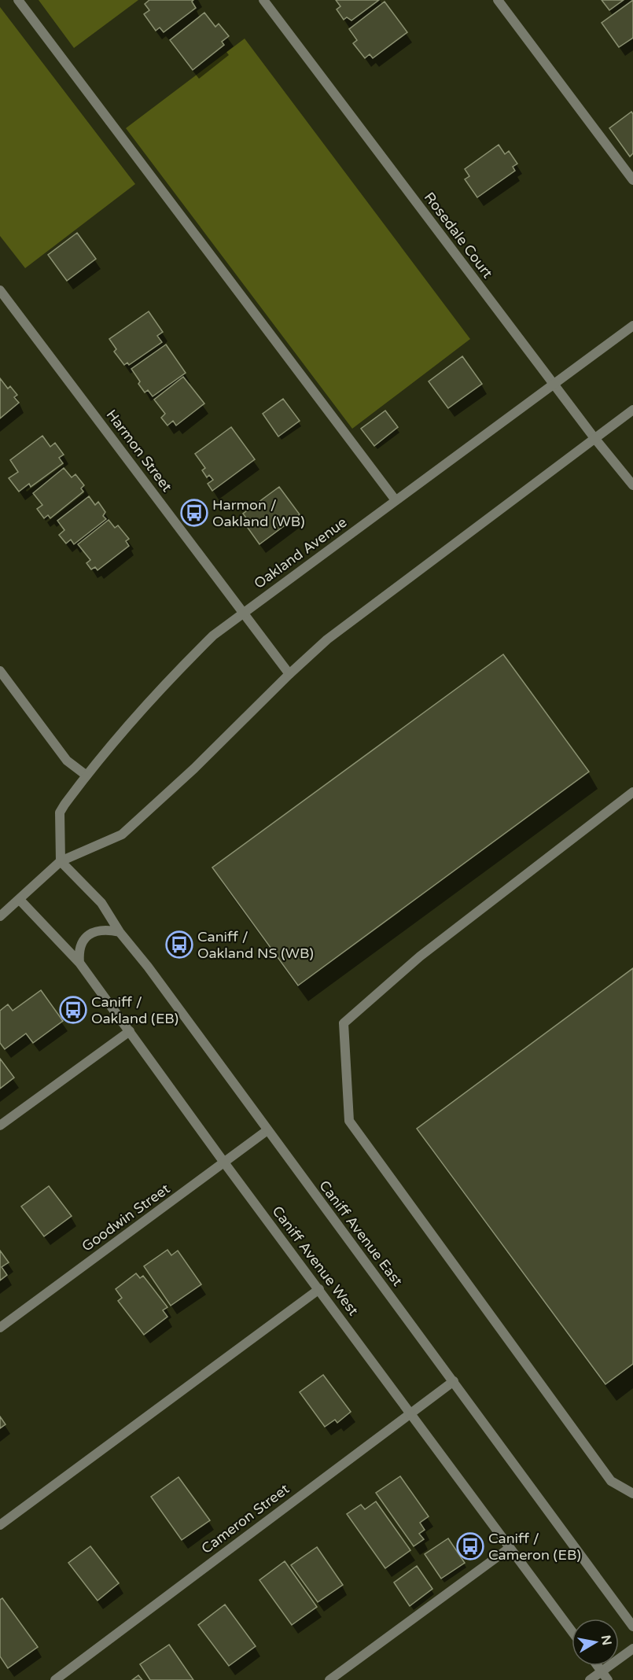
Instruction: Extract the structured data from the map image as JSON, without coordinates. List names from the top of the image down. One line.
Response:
{"streets":{"street":["Rosedale Court","Harmon Street","Oakland Avenue","Goodwin Street","Caniff Avenue East","Caniff Avenue West","Cameron Street"]},"crossings":[["Rosedale Court","Oakland Avenue"],["Harmon Street","Oakland Avenue"],["Oakland Avenue","Caniff Avenue East"],["Goodwin Street","Caniff Avenue East"],["Goodwin Street","Caniff Avenue West"],["Caniff Avenue East","Cameron Street"],["Caniff Avenue West","Cameron Street"]],"places":{"bus stop":["Harmon / Oakland (WB)","Caniff / Oakland NS (WB)","Caniff / Oakland (EB)","Caniff / Cameron (EB)"]},"north":"right"}
